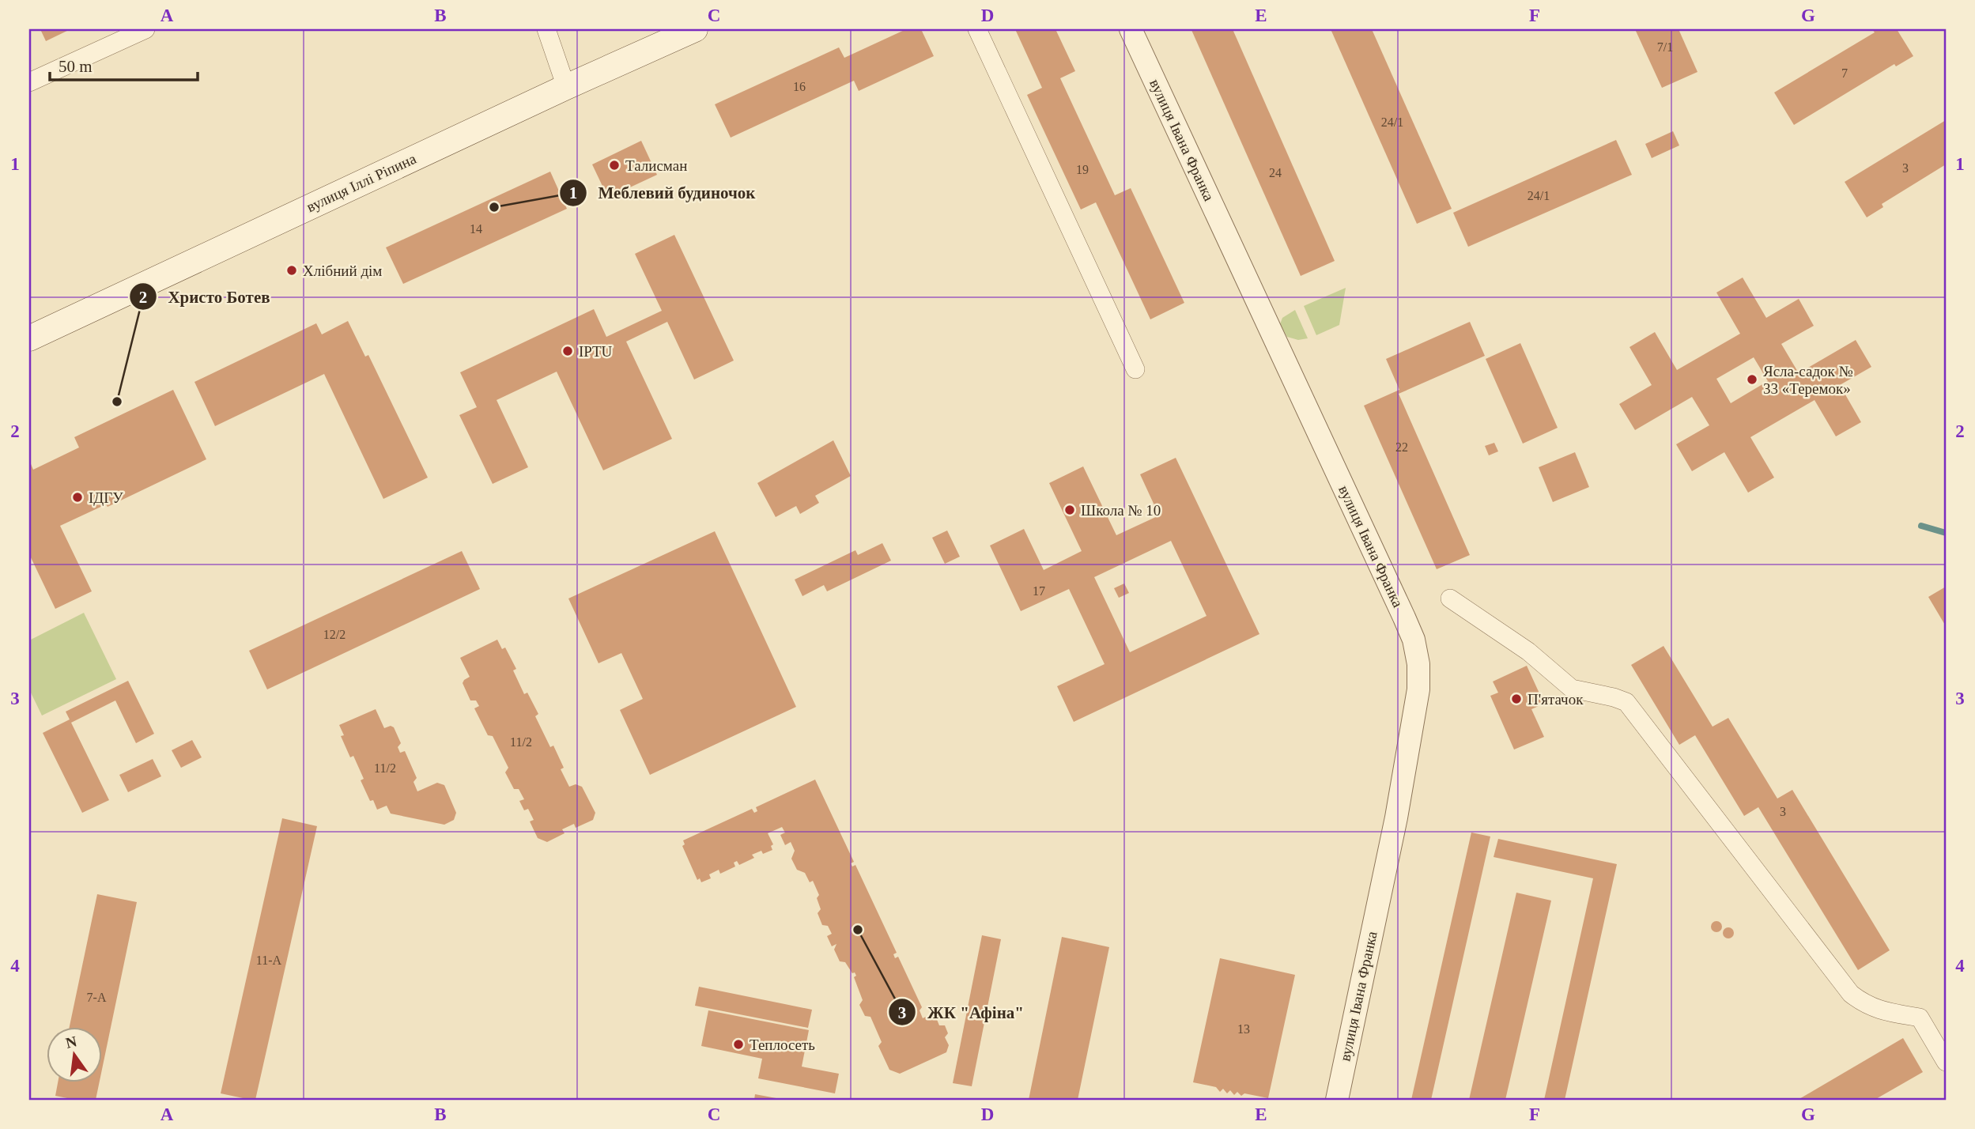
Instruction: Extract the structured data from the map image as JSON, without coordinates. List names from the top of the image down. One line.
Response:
{"streets":{"main road":["вулиця Іллі Ріпина"],"street":["вулиця Івана Франка"]},"places":["Талисман","Меблевий будиночок","Хлібний дім","IPTU","Ясла-садок № 33 «Теремок»","Христо Ботев","ІДГУ","Школа № 10","П'ятачок","ЖК \"Афіна\"","Теплосеть"],"house_numbers":["7/1","7","16","24/1","3","19","24","24/1","14","22","17","12/2","11/2","11/2","3","11-А","7-А","13"],"scale_bar":"50 m","north":"top","grid":{"columns":["A","B","C","D","E","F","G"],"rows":["1","2","3","4"]}}
